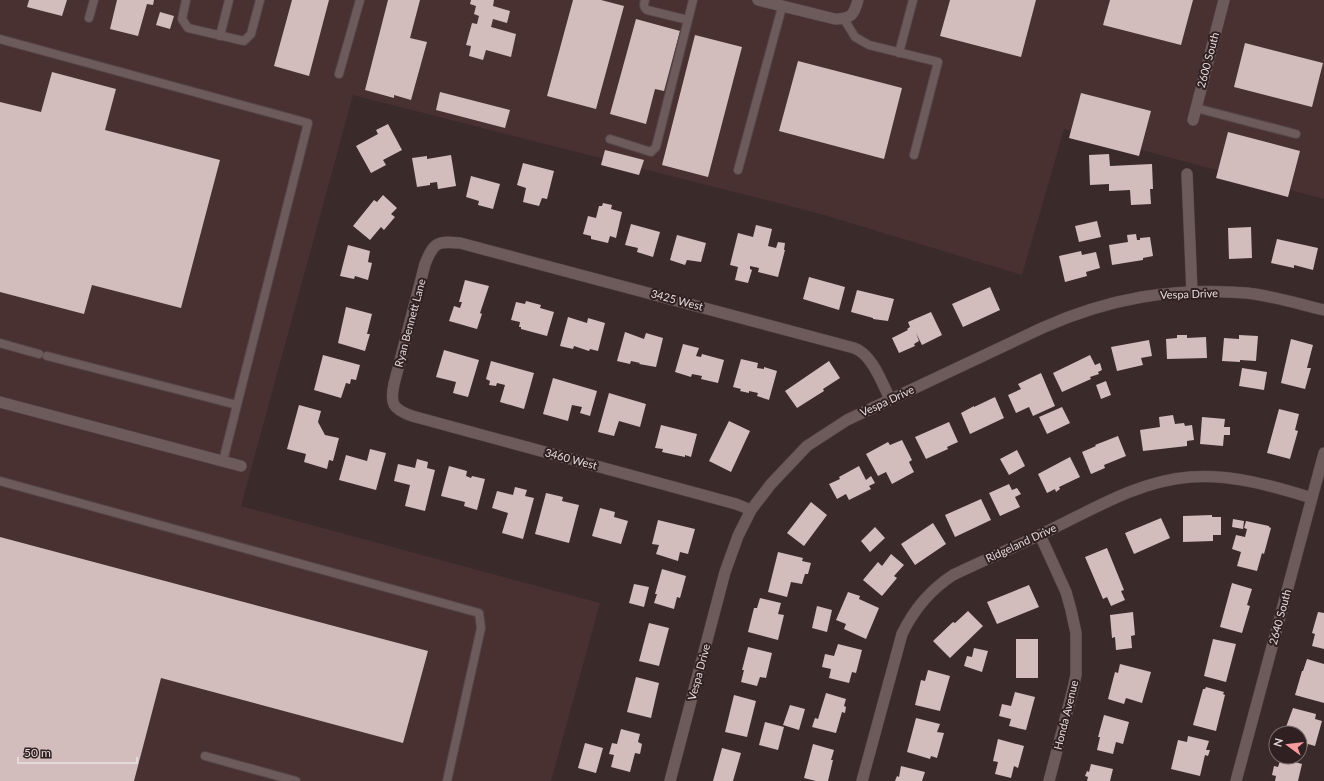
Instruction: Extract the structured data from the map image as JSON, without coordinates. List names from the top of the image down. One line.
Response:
{"streets":{"street":["2600 South","Vespa Drive","3425 West","Ryan Bennett Lane","3460 West","Ridgeland Drive","2640 South","Honda Avenue"]},"crossings":[["Vespa Drive","3425 West"],["Vespa Drive","3460 West"],["3425 West","Ryan Bennett Lane"],["Ryan Bennett Lane","3460 West"],["Ridgeland Drive","2640 South"],["Ridgeland Drive","Honda Avenue"]],"scale_bar":"50 m","north":"left"}
